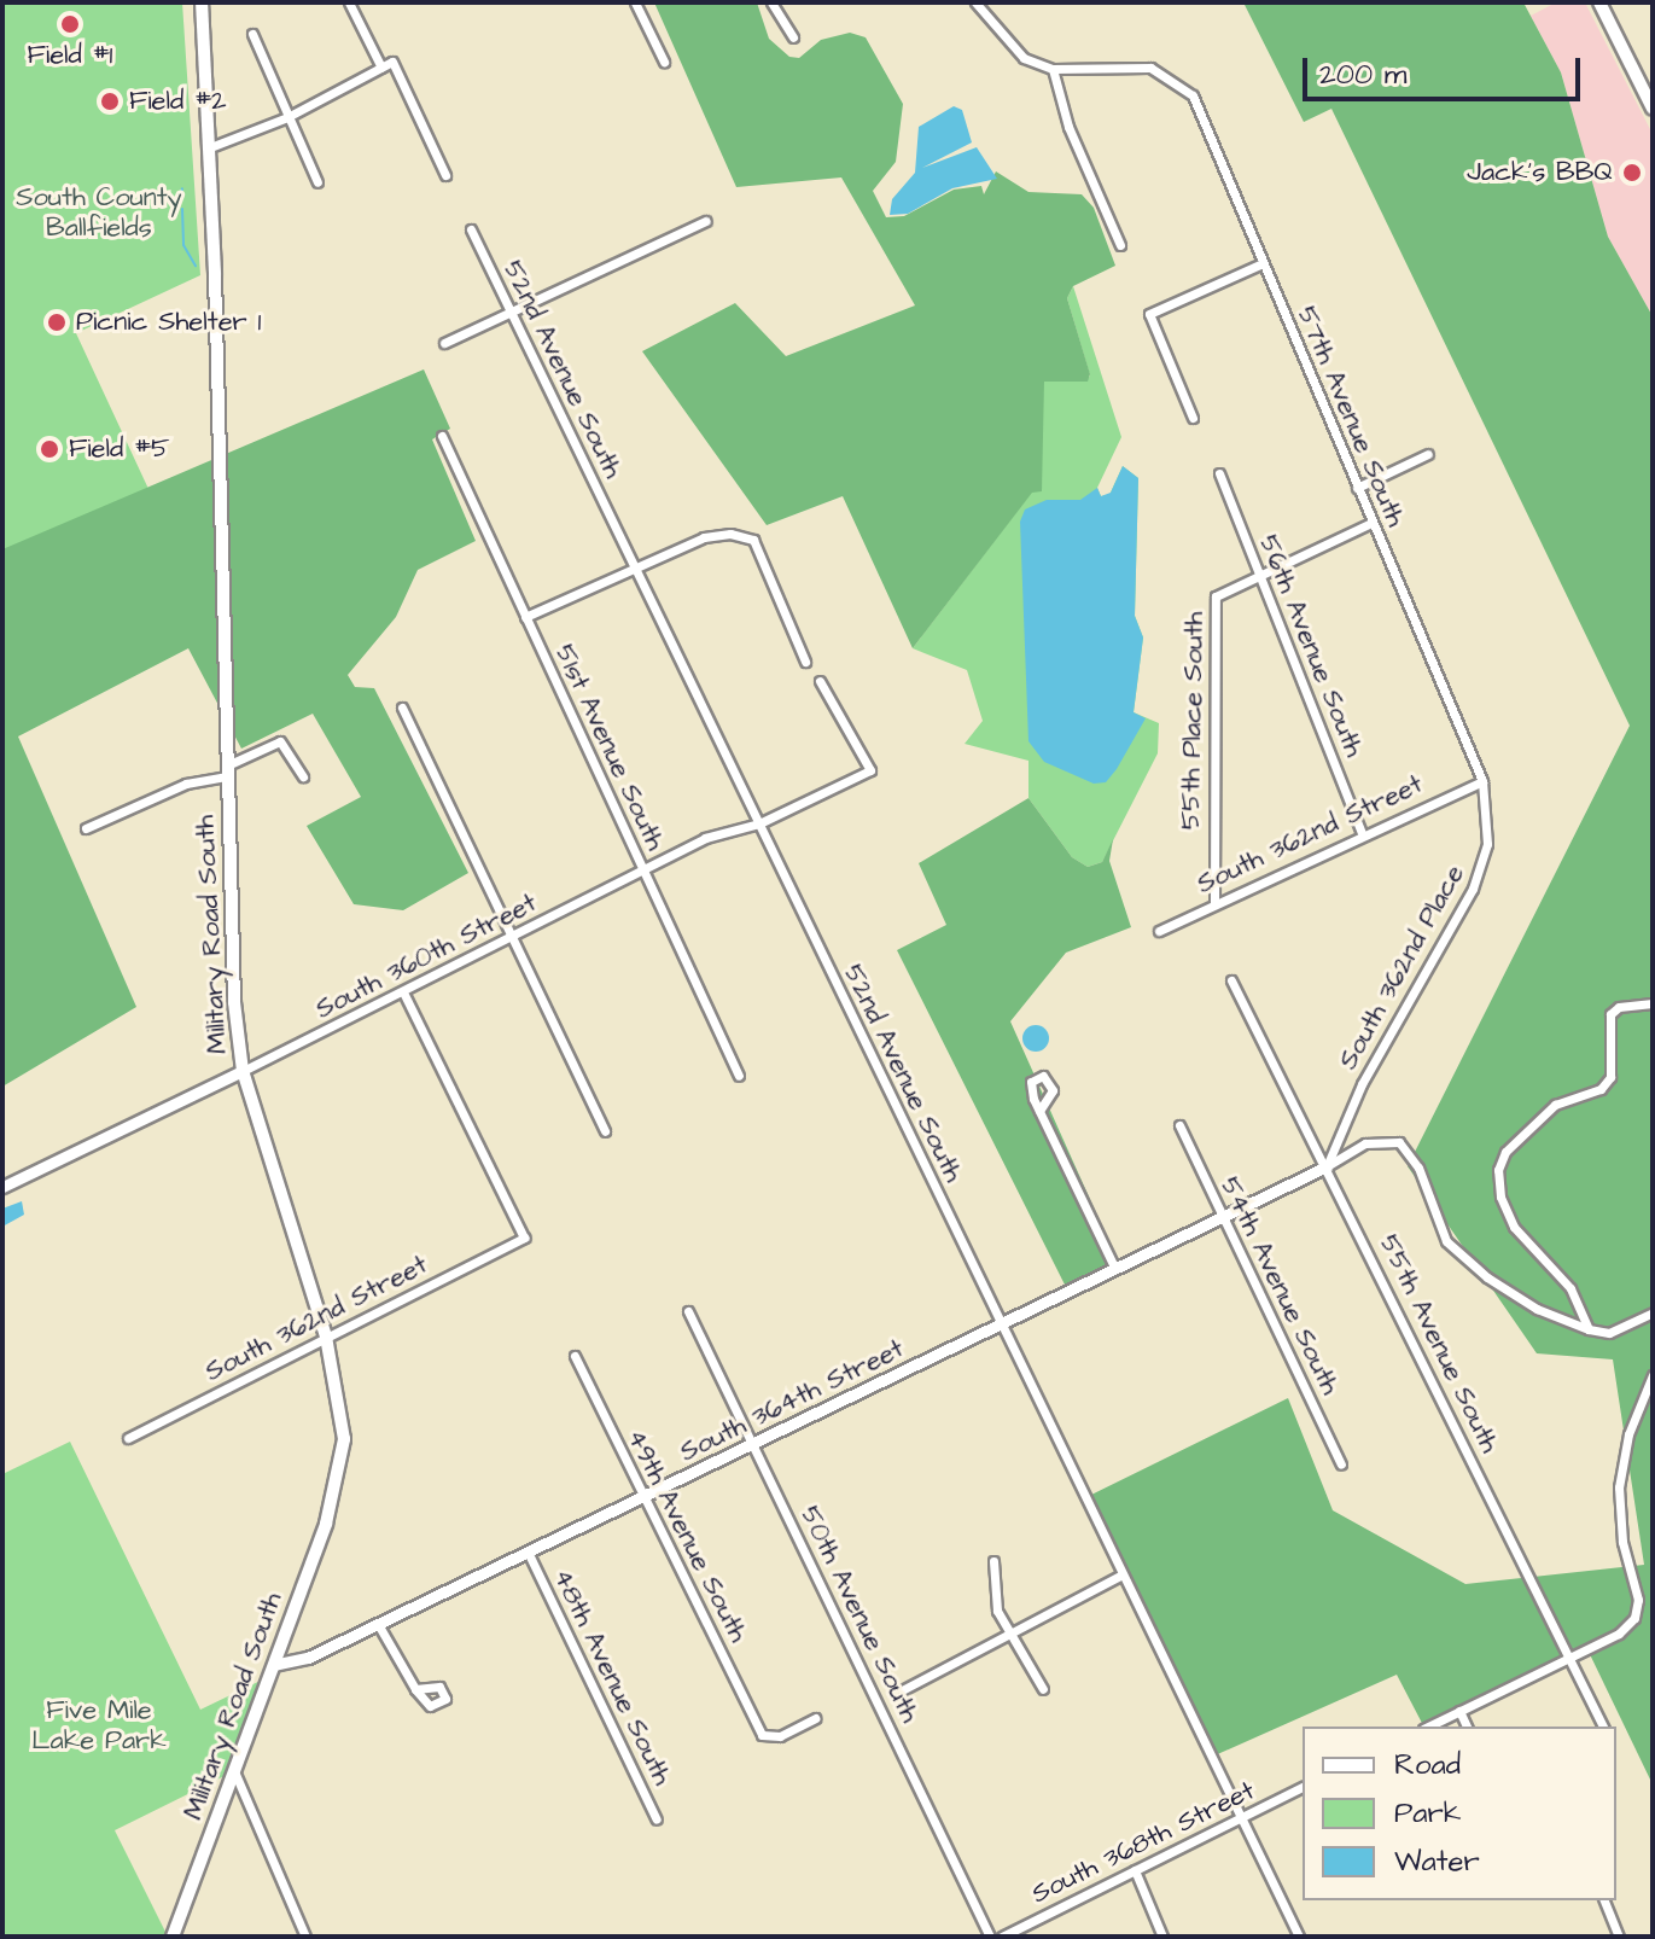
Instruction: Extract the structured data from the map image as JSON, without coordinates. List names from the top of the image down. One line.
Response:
{"streets":{"main road":["Military Road South"],"street":["52nd Avenue South","57th Avenue South","56th Avenue South","55th Place South","51st Avenue South","South 362nd Street","South 360th Street","South 362nd Place","54th Avenue South","55th Avenue South","South 364th Street","49th Avenue South","50th Avenue South","48th Avenue South","South 368th Street"]},"crossings":[["52nd Avenue South","South 360th Street"],["52nd Avenue South","South 364th Street"],["52nd Avenue South","South 368th Street"],["57th Avenue South","South 362nd Street"],["57th Avenue South","South 362nd Place"],["56th Avenue South","55th Place South"],["56th Avenue South","South 362nd Street"],["55th Place South","South 362nd Street"],["51st Avenue South","South 360th Street"],["South 362nd Street","Military Road South"],["South 362nd Street","South 360th Street"],["South 362nd Street","South 362nd Place"],["Military Road South","South 360th Street"],["Military Road South","South 364th Street"],["South 362nd Place","55th Avenue South"],["South 362nd Place","South 364th Street"],["54th Avenue South","South 364th Street"],["55th Avenue South","South 364th Street"],["South 364th Street","49th Avenue South"],["South 364th Street","50th Avenue South"],["South 364th Street","48th Avenue South"]],"parks":["South County Ballfields","Five Mile Lake Park"],"places":["Field #1","Field #2","Jack's BBQ","Picnic Shelter 1","Field #5"],"legend":["Road","Park","Water"],"scale_bar":"200 m"}
